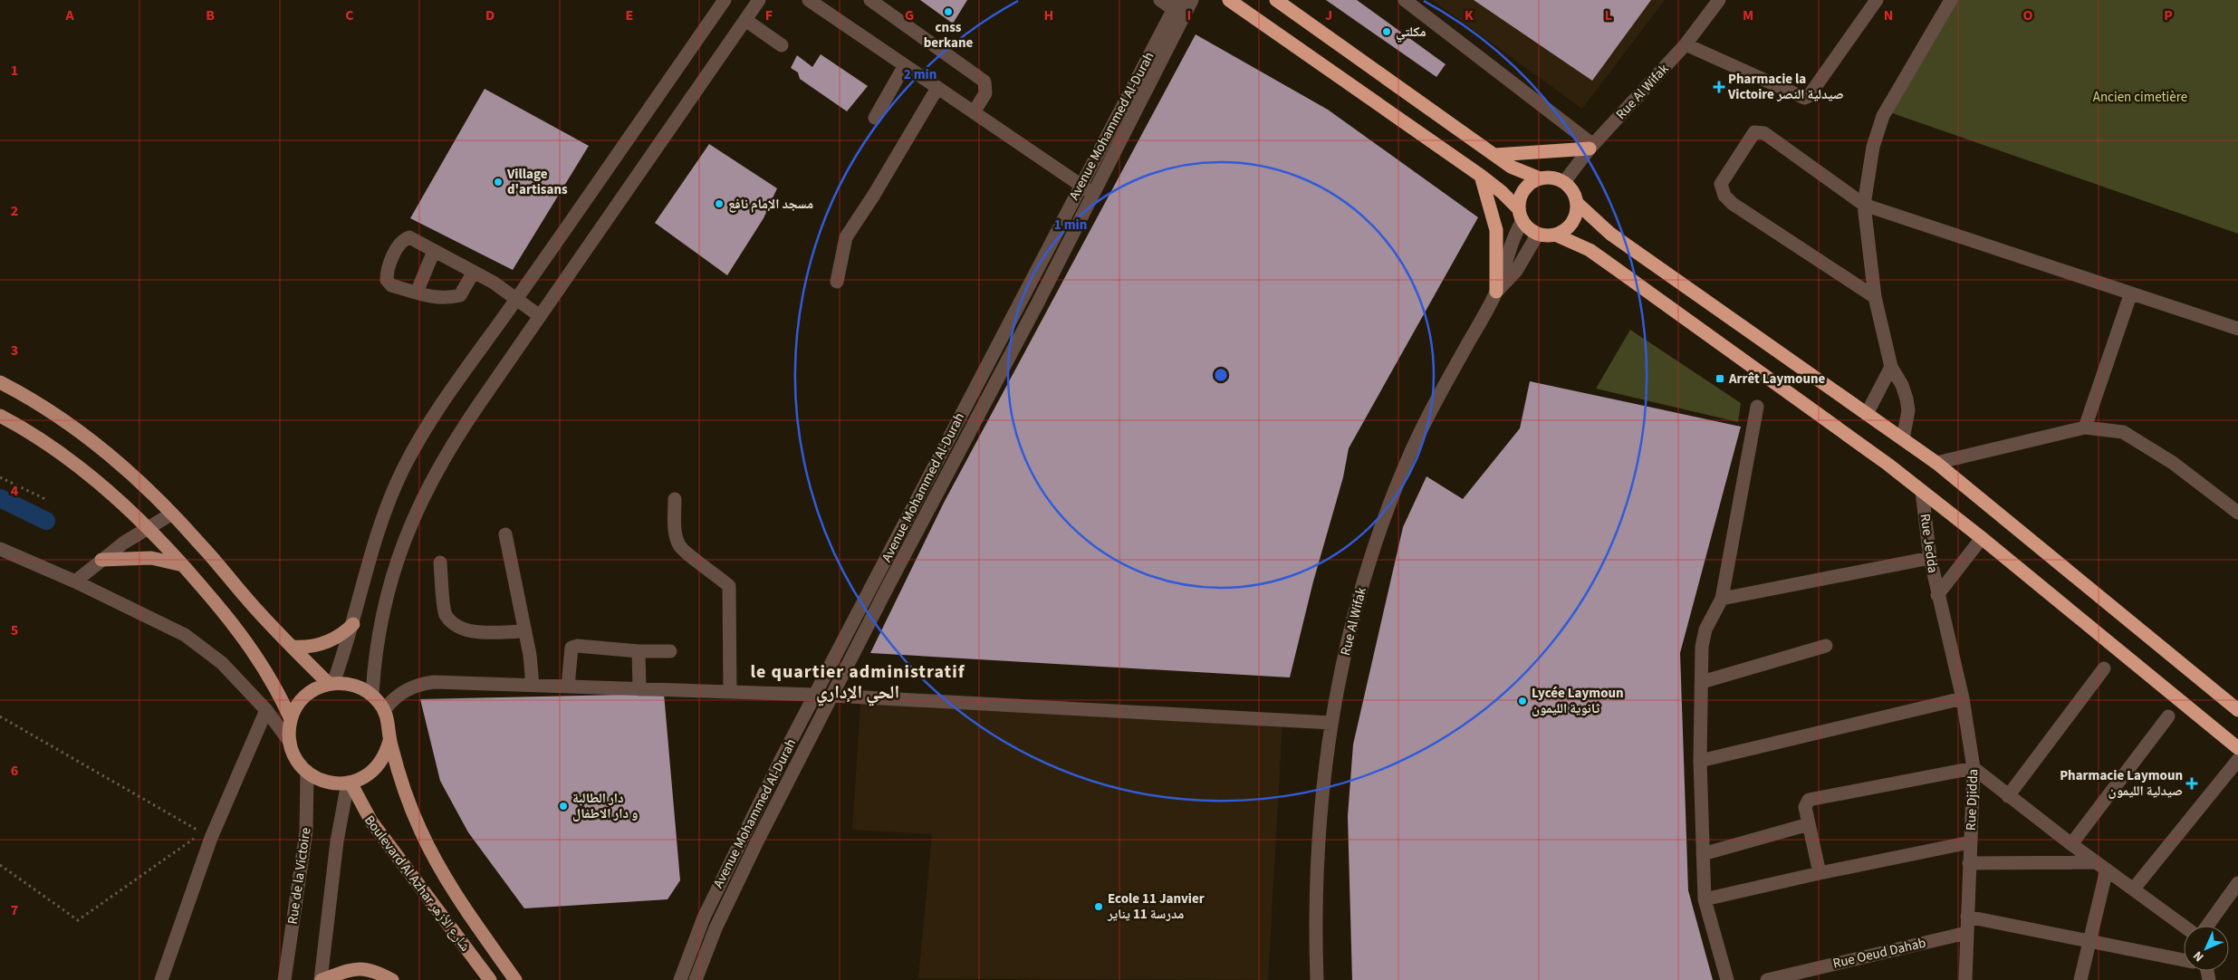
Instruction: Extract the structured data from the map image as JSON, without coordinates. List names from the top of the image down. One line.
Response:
{"streets":{"main road":["Boulevard Al Azhar شارع الأزهر"],"street":["Rue Al Wifak","Avenue Mohammed Al-Durah","Rue Jedda","Rue Djidda","Rue de la Victoire","Rue Oeud Dahab"]},"crossings":[["Rue Jedda","Rue Djidda"],["Rue Djidda","Rue Oeud Dahab"],["Rue de la Victoire","Boulevard Al Azhar شارع الأزهر"]],"districts":["le quartier administratif الحي الإداري"],"parks":["Ancien cimetière"],"places":{"other":["cnss berkane","مكلتي","Village d'artisans","مسجد الإمام نافع","Lycée Laymoun ثانوية الليمون","دار الطالبة و دار الاطفال","Ecole 11 Janvier مدرسة 11 يناير"],"health":["Pharmacie la Victoire صيدلية النصر","Pharmacie Laymoun صيدلية الليمون"],"transit":["Arrêt Laymoune"]},"north":"bottom left","grid":{"columns":["A","B","C","D","E","F","G","H","I","J","K","L","M","N","O","P"],"rows":["1","2","3","4","5","6","7"]},"rings":["2 min","1 min"]}
